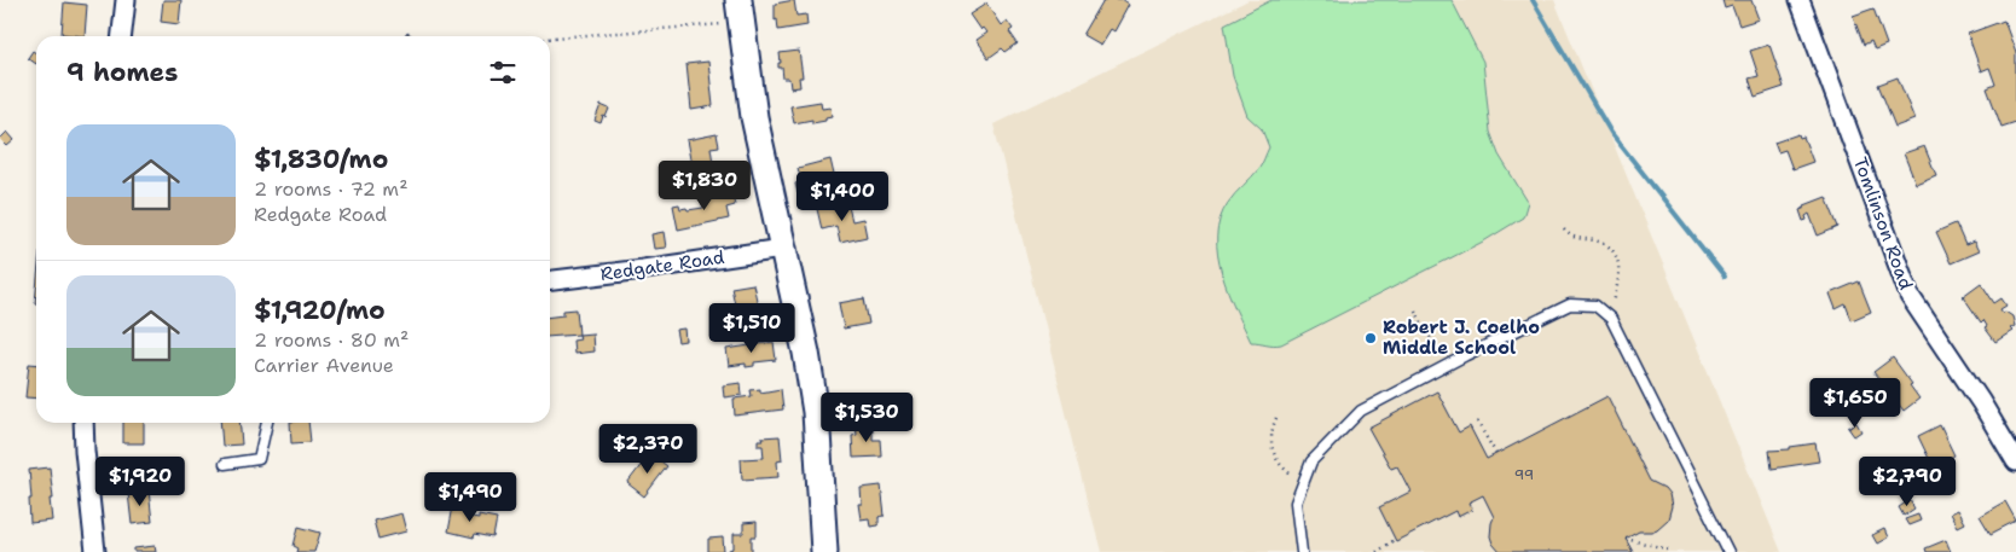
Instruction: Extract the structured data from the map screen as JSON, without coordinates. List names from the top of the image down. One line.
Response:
{"streets":{"street":["Tomlinson Road","Redgate Road"]},"places":["Robert J. Coelho Middle School"],"house_numbers":["99"],"page":{"heading":"9 homes","list":[{"name":"$1,830/mo","note":"2 rooms · 72 m² · Redgate Road"},{"name":"$1,920/mo","note":"2 rooms · 80 m² · Carrier Avenue"}],"price":["$1,830","$1,400","$1,510","$1,650","$1,530","$2,370","$1,920","$2,790","$1,490"]}}
